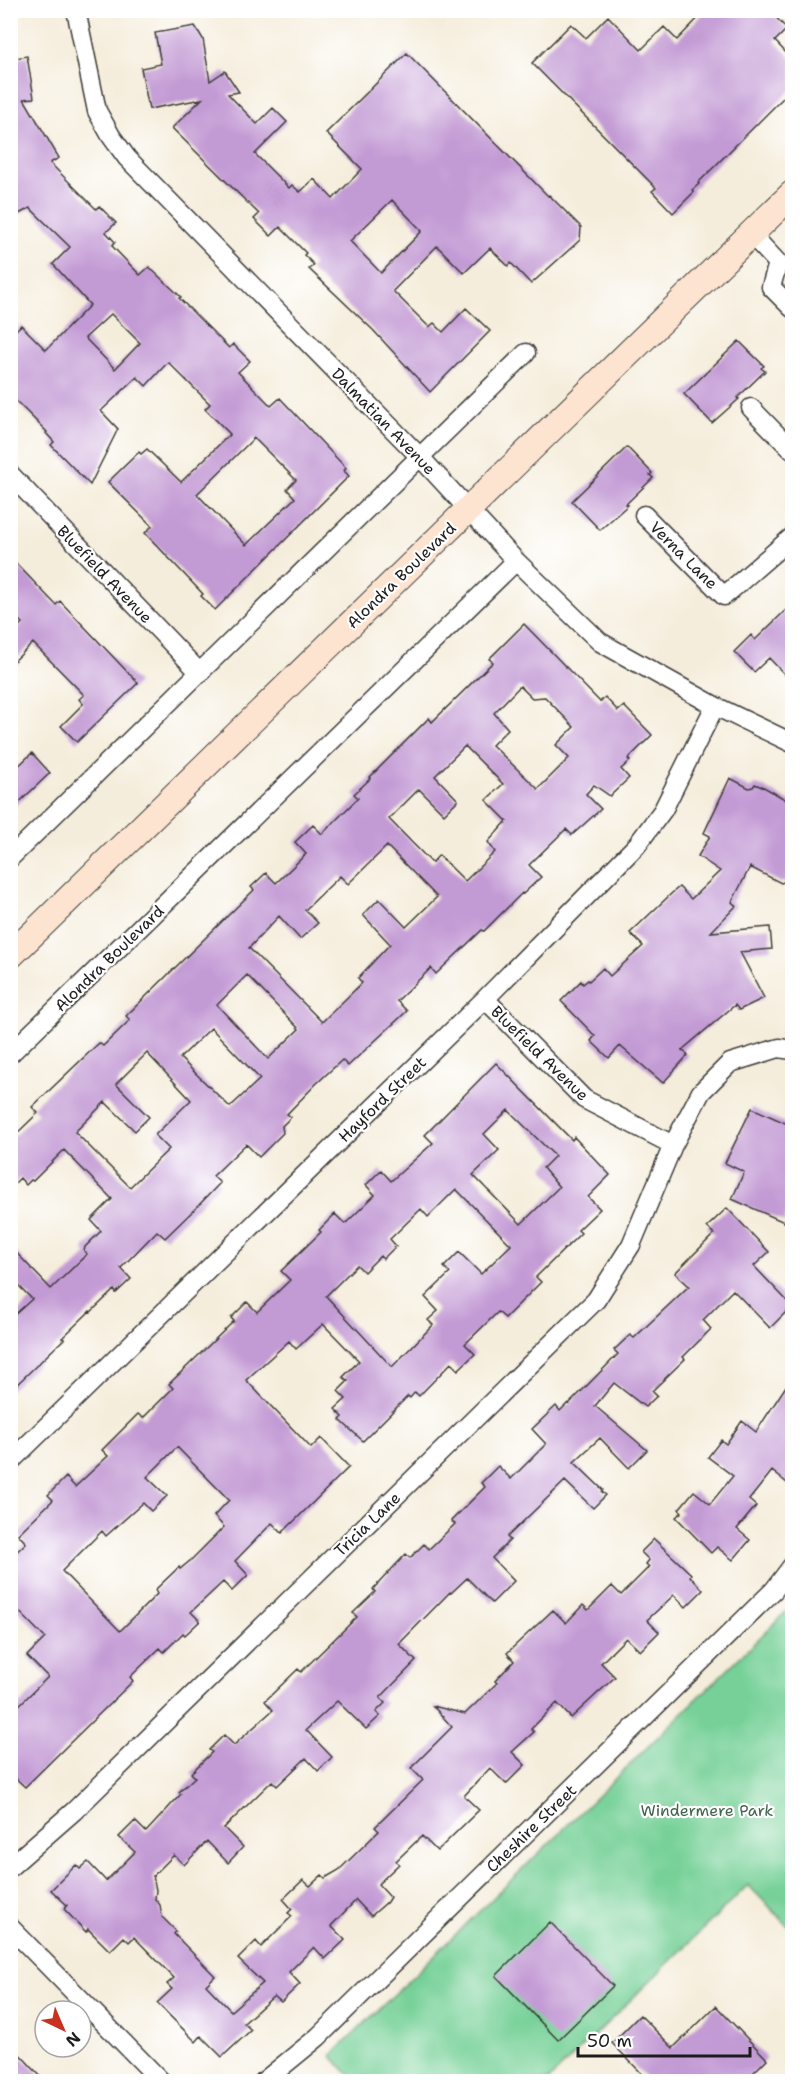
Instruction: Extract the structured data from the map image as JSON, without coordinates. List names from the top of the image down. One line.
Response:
{"streets":{"main road":["Alondra Boulevard"],"street":["Dalmatian Avenue","Verna Lane","Bluefield Avenue","Hayford Street","Tricia Lane","Cheshire Street"]},"crossings":[["Dalmatian Avenue","Alondra Boulevard"],["Dalmatian Avenue","Hayford Street"],["Bluefield Avenue","Hayford Street"],["Bluefield Avenue","Tricia Lane"]],"parks":["Windermere Park"],"scale_bar":"50 m","north":"bottom right"}
